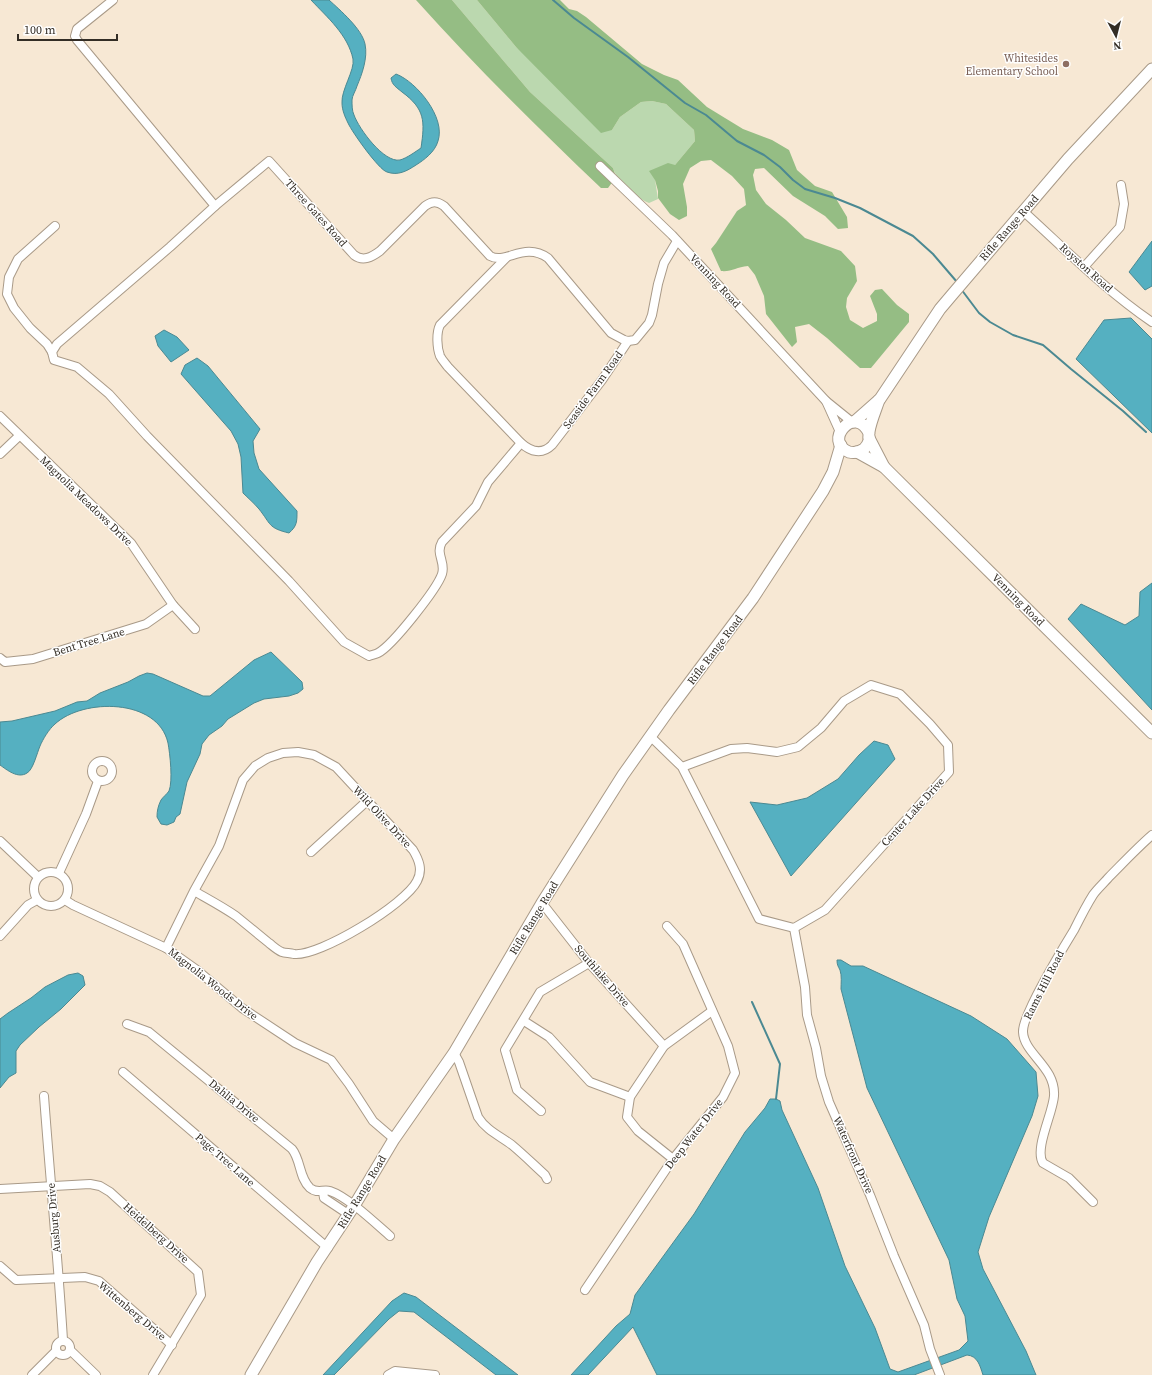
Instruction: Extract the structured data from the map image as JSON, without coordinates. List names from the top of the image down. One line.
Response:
{"streets":{"main road":["Rifle Range Road","Venning Road"],"street":["Three Gates Road","Royston Road","Seaside Farm Road","Magnolia Meadows Drive","Bent Tree Lane","Center Lake Drive","Wild Olive Drive","Southlake Drive","Magnolia Woods Drive","Rams Hill Road","Dahlia Drive","Deep Water Drive","Waterfront Drive","Page Tree Lane","Ausburg Drive","Heidelberg Drive","Wittenberg Drive"]},"crossings":[["Three Gates Road","Seaside Farm Road"],["Rifle Range Road","Royston Road"],["Rifle Range Road","Venning Road"],["Rifle Range Road","Southlake Drive"],["Rifle Range Road","Magnolia Woods Drive"],["Rifle Range Road","Dahlia Drive"],["Rifle Range Road","Page Tree Lane"],["Venning Road","Seaside Farm Road"],["Magnolia Meadows Drive","Bent Tree Lane"],["Center Lake Drive","Waterfront Drive"],["Wild Olive Drive","Magnolia Woods Drive"],["Ausburg Drive","Heidelberg Drive"],["Ausburg Drive","Wittenberg Drive"],["Heidelberg Drive","Wittenberg Drive"]],"places":["Whitesides Elementary School"],"scale_bar":"100 m","north":"bottom"}
